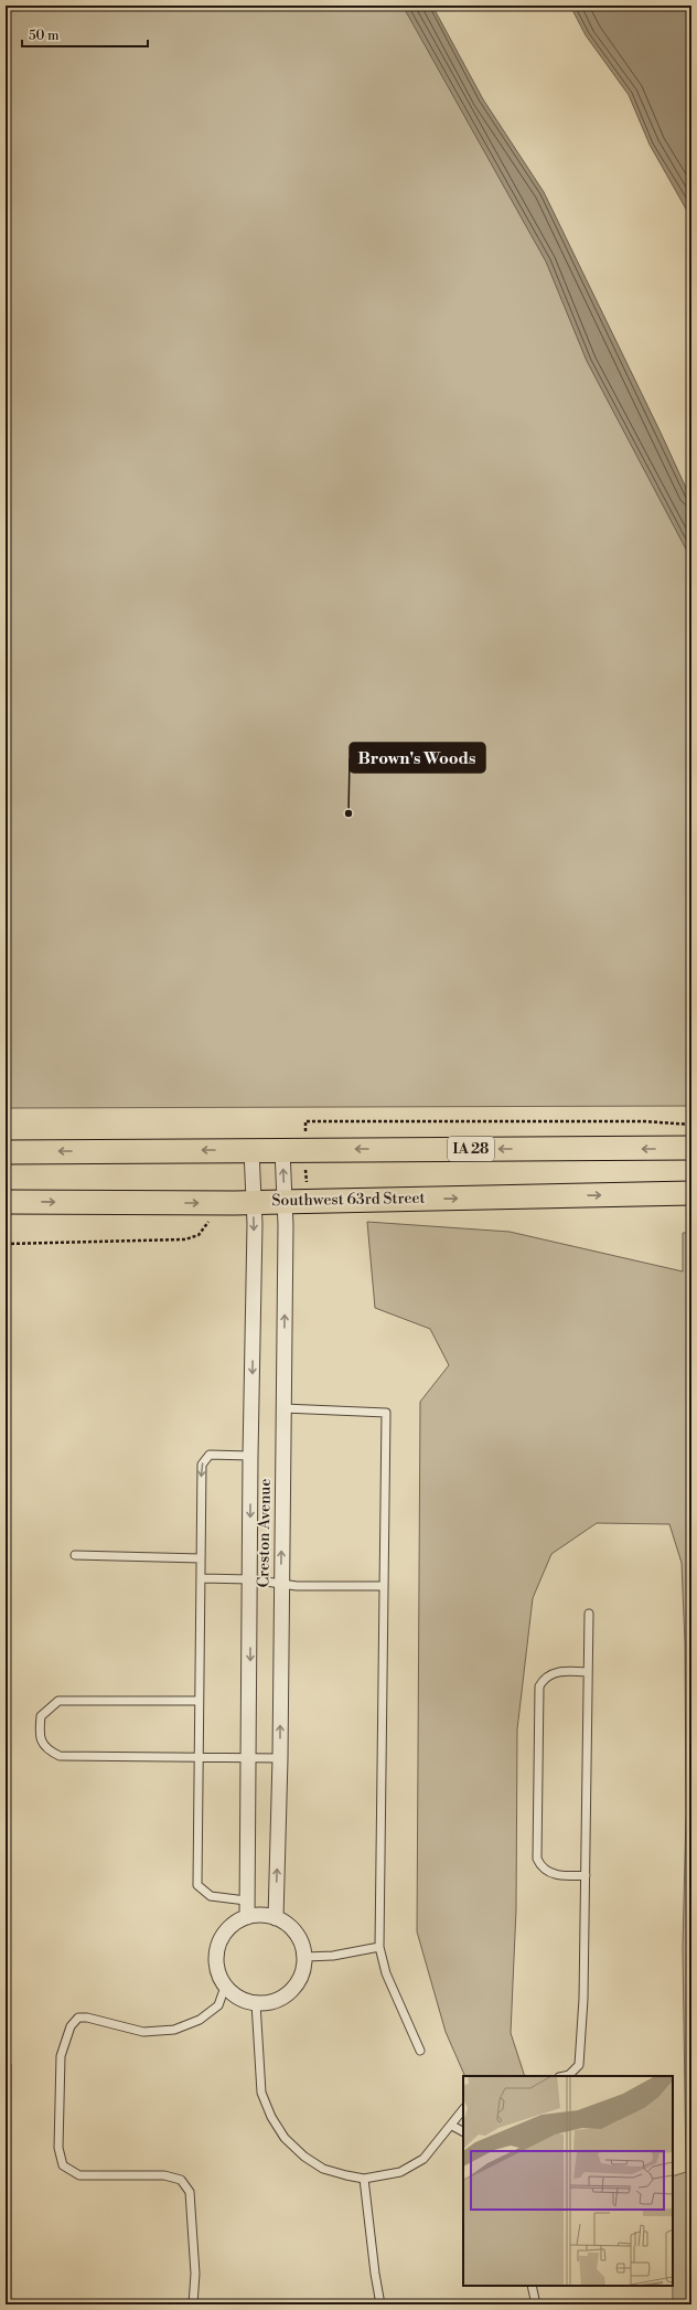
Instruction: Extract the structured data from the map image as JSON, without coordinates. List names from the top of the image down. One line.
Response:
{"streets":{"main road":["IA 28","Southwest 63rd Street"],"street":["Creston Avenue"]},"crossings":[["IA 28","Creston Avenue"],["Southwest 63rd Street","Creston Avenue"]],"places":["Brown's Woods"],"scale_bar":"50 m"}
